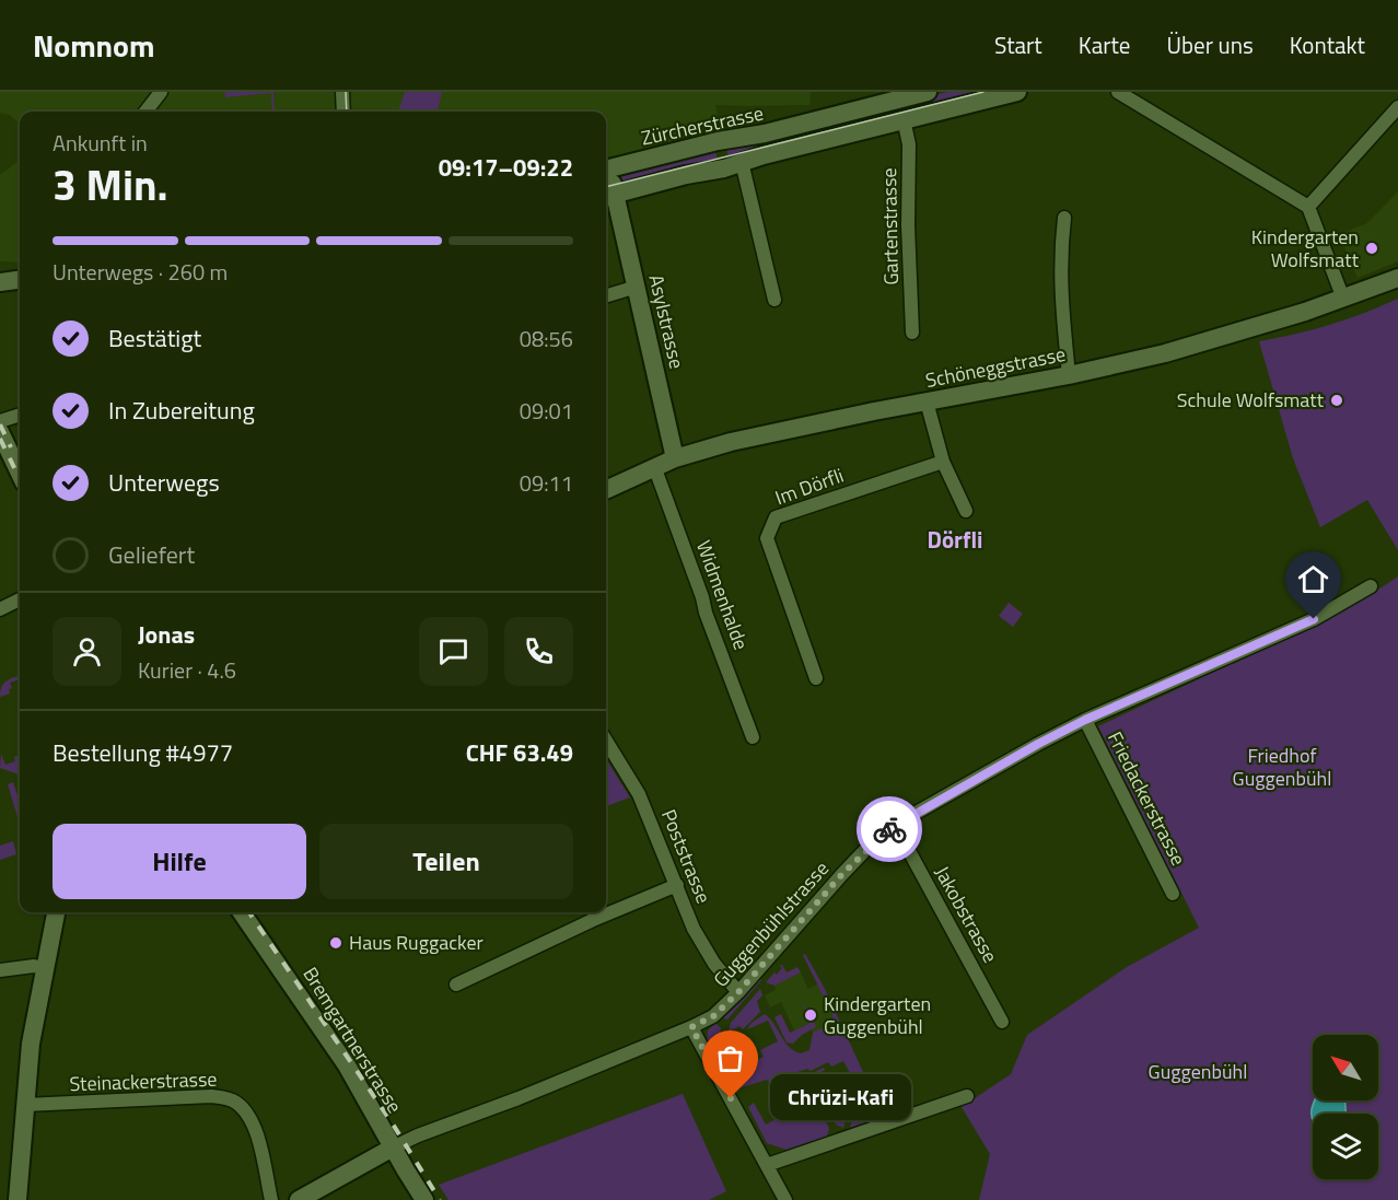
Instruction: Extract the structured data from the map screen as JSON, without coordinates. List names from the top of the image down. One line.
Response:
{"streets":{"street":["Zürcherstrasse","Gartenstrasse","Asylstrasse","Schöneggstrasse","Im Dörfli","Widmenhalde","Friedackerstrasse","Poststrasse","Jakobstrasse","Guggenbühlstrasse","Bremgartnerstrasse","Steinackerstrasse"]},"crossings":[["Zürcherstrasse","Gartenstrasse"],["Zürcherstrasse","Asylstrasse"],["Asylstrasse","Schöneggstrasse"],["Schöneggstrasse","Widmenhalde"],["Friedackerstrasse","Guggenbühlstrasse"],["Poststrasse","Guggenbühlstrasse"],["Jakobstrasse","Guggenbühlstrasse"],["Guggenbühlstrasse","Bremgartnerstrasse"]],"districts":["Dörfli"],"parks":["Friedhof Guggenbühl","Guggenbühl"],"places":["Kindergarten Wolfsmatt","Schule Wolfsmatt","Haus Ruggacker","Kindergarten Guggenbühl","Chrüzi-Kafi"],"north":"top left","page":{"header":"Nomnom","nav":["Start","Karte","Über uns","Kontakt"],"heading":["3 Min.","Ankunft in","09:17–09:22"],"panel":["Jonas","Kurier · 4.6","Bestellung #4977","CHF 63.49"],"bar":"Unterwegs · 260 m","list":[["Bestätigt","08:56"],["In Zubereitung","09:01"],["Unterwegs","09:11"],"Geliefert"],"buttons":["Hilfe","Teilen"],"bubble":"Chrüzi-Kafi"}}
